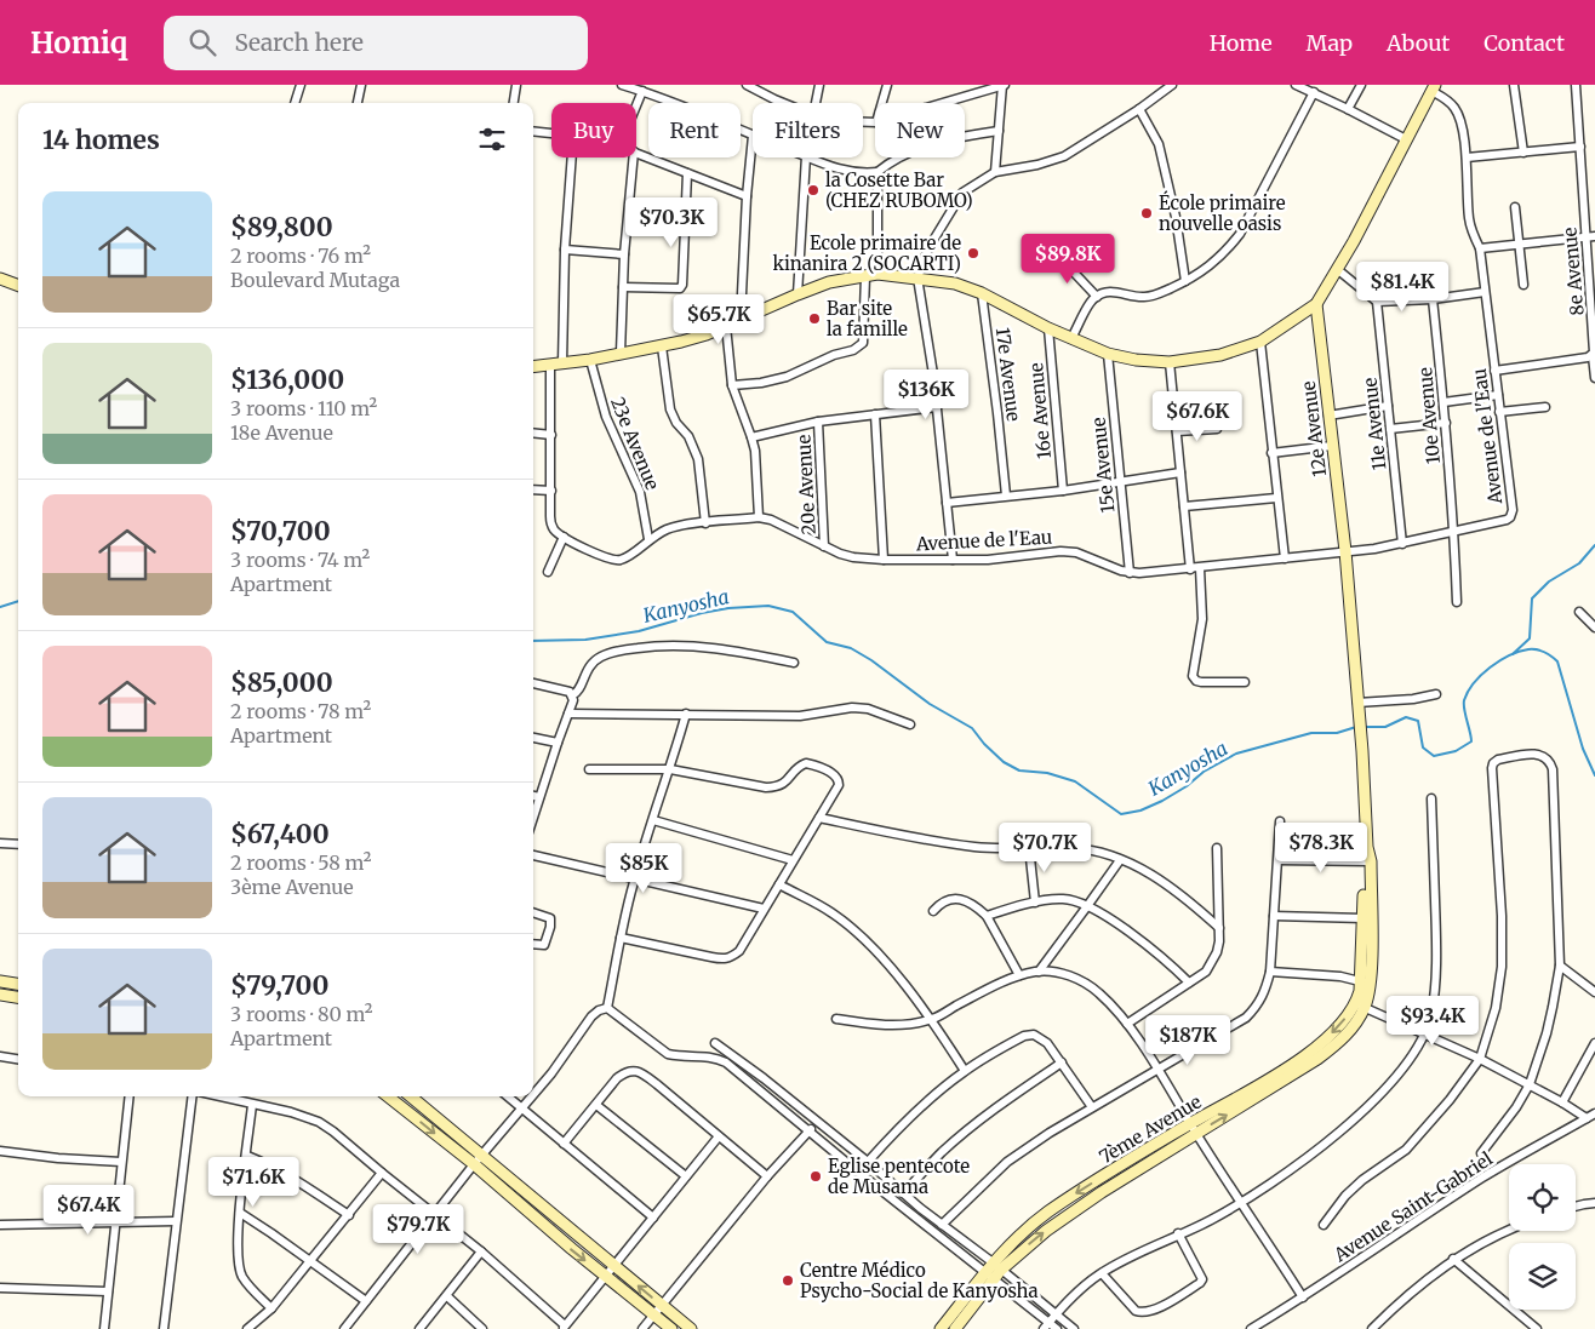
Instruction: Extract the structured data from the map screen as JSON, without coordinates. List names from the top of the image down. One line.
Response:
{"streets":{"street":["8e Avenue","17e Avenue","16e Avenue","10e Avenue","11e Avenue","12e Avenue","Avenue de l'Eau","23e Avenue","15e Avenue","20e Avenue","7ème Avenue","Avenue Saint-Gabriel"]},"crossings":[["10e Avenue","Avenue de l'Eau"],["11e Avenue","Avenue de l'Eau"],["12e Avenue","Avenue de l'Eau"],["12e Avenue","7ème Avenue"],["Avenue de l'Eau","23e Avenue"],["Avenue de l'Eau","15e Avenue"],["Avenue de l'Eau","20e Avenue"]],"water":["Kanyosha"],"places":["la Cosette Bar (CHEZ RUBOMO)","École primaire nouvelle oasis","Ecole primaire de kinanira 2 (SOCARTI)","Bar site la famille","Eglise pentecote de Musama","Centre Médico Psycho-Social de Kanyosha"],"page":{"header":"Homiq","search":"Search here","nav":["Home","Map","About","Contact"],"chip":["Buy","Rent","Filters","New"],"heading":"14 homes","list":[{"name":"$89,800","note":"2 rooms · 76 m² · Boulevard Mutaga"},{"name":"$136,000","note":"3 rooms · 110 m² · 18e Avenue"},{"name":"$70,700","note":"3 rooms · 74 m² · Apartment"},{"name":"$85,000","note":"2 rooms · 78 m² · Apartment"},{"name":"$67,400","note":"2 rooms · 58 m² · 3ème Avenue"},{"name":"$79,700","note":"3 rooms · 80 m² · Apartment"}],"price":["$70.3K","$89.8K","$81.4K","$65.7K","$136K","$67.6K","$70.7K","$78.3K","$85K","$93.4K","$187K","$71.6K","$67.4K","$79.7K"]}}
